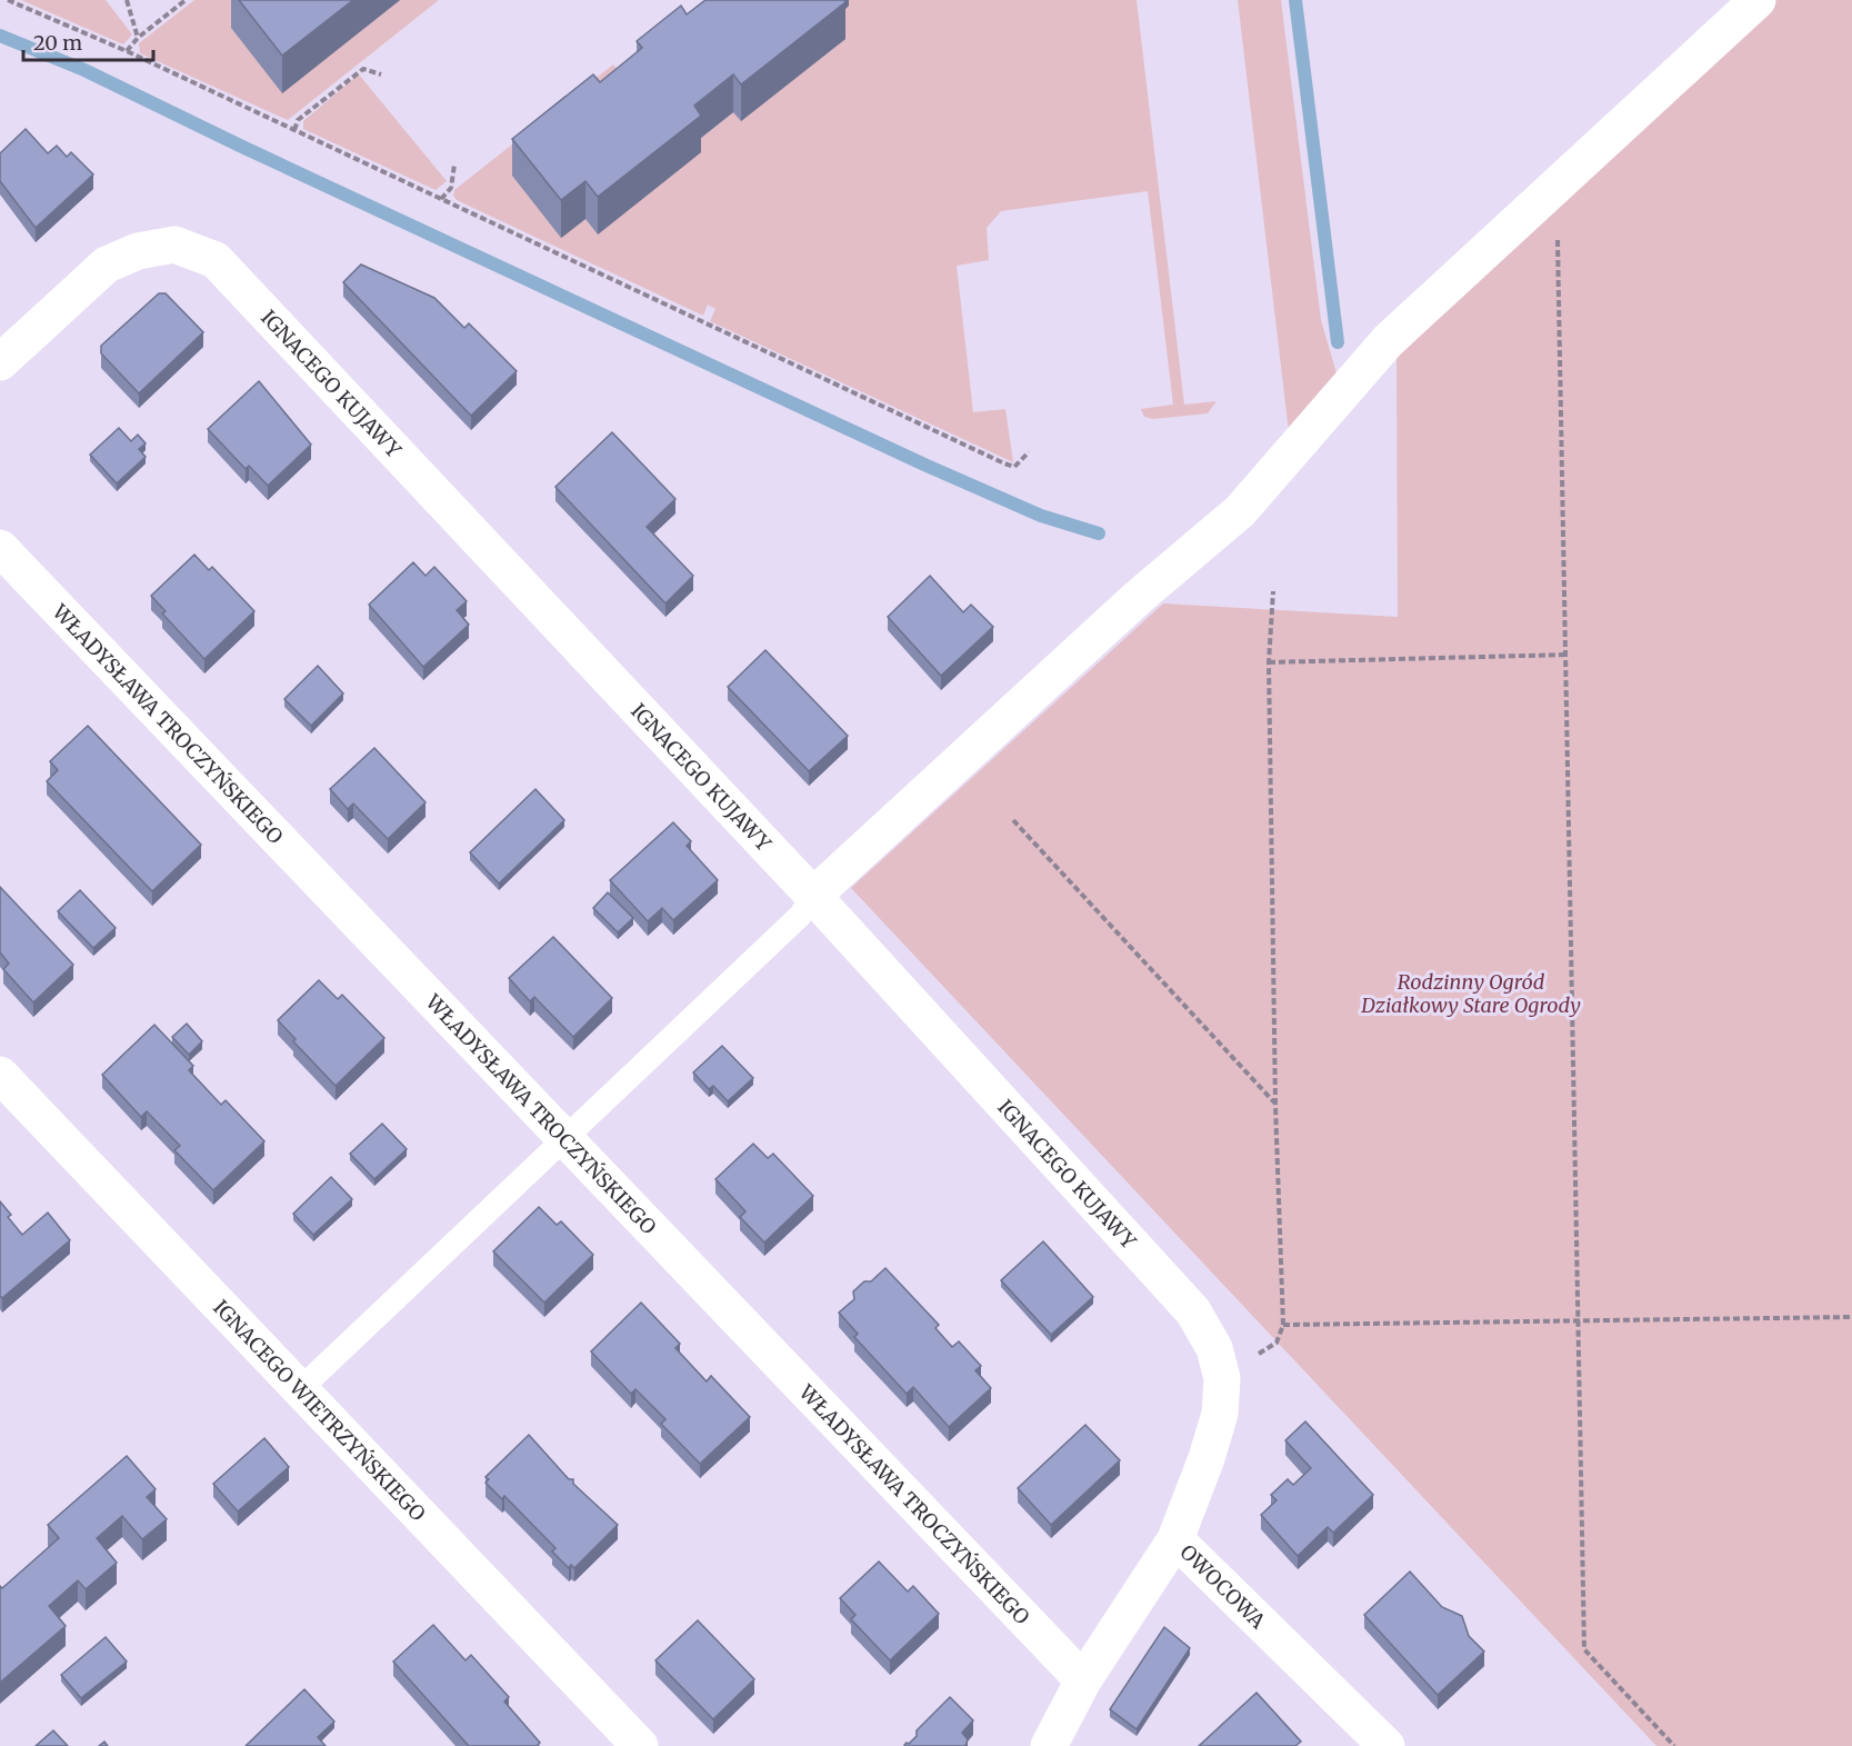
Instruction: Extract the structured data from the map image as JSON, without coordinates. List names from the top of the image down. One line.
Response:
{"streets":{"street":["IGNACEGO KUJAWY","WŁADYSŁAWA TROCZYŃSKIEGO","IGNACEGO WIETRZYŃSKIEGO","OWOCOWA"]},"crossings":[["IGNACEGO KUJAWY","OWOCOWA"],["WŁADYSŁAWA TROCZYŃSKIEGO","OWOCOWA"]],"parks":["Rodzinny Ogród Działkowy Stare Ogrody"],"scale_bar":"20 m"}
